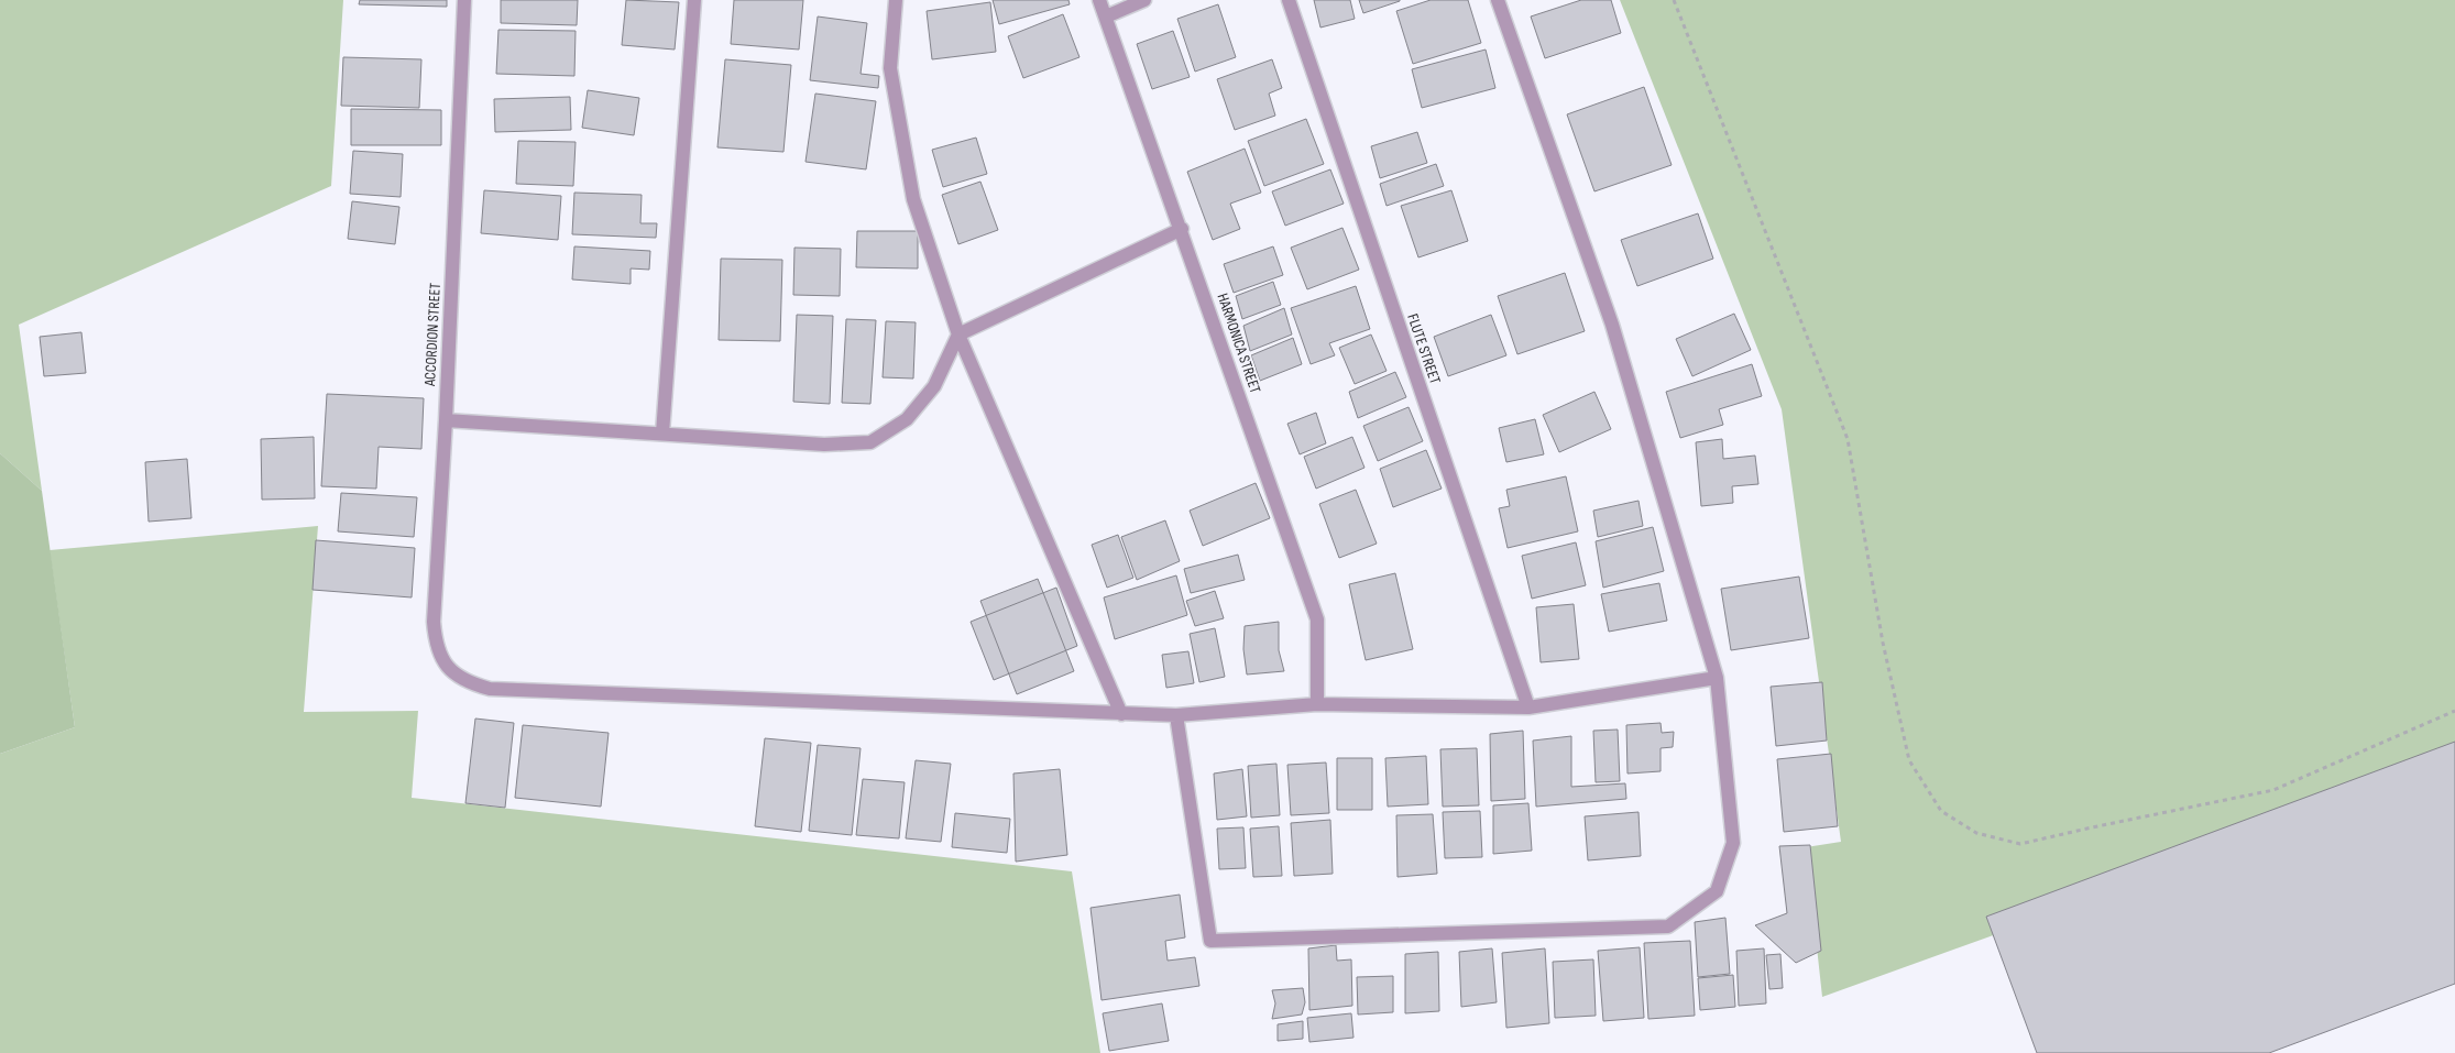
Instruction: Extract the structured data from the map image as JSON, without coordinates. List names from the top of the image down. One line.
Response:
{"streets":{"street":["ACCORDION STREET","HARMONICA STREET","FLUTE STREET"]}}
